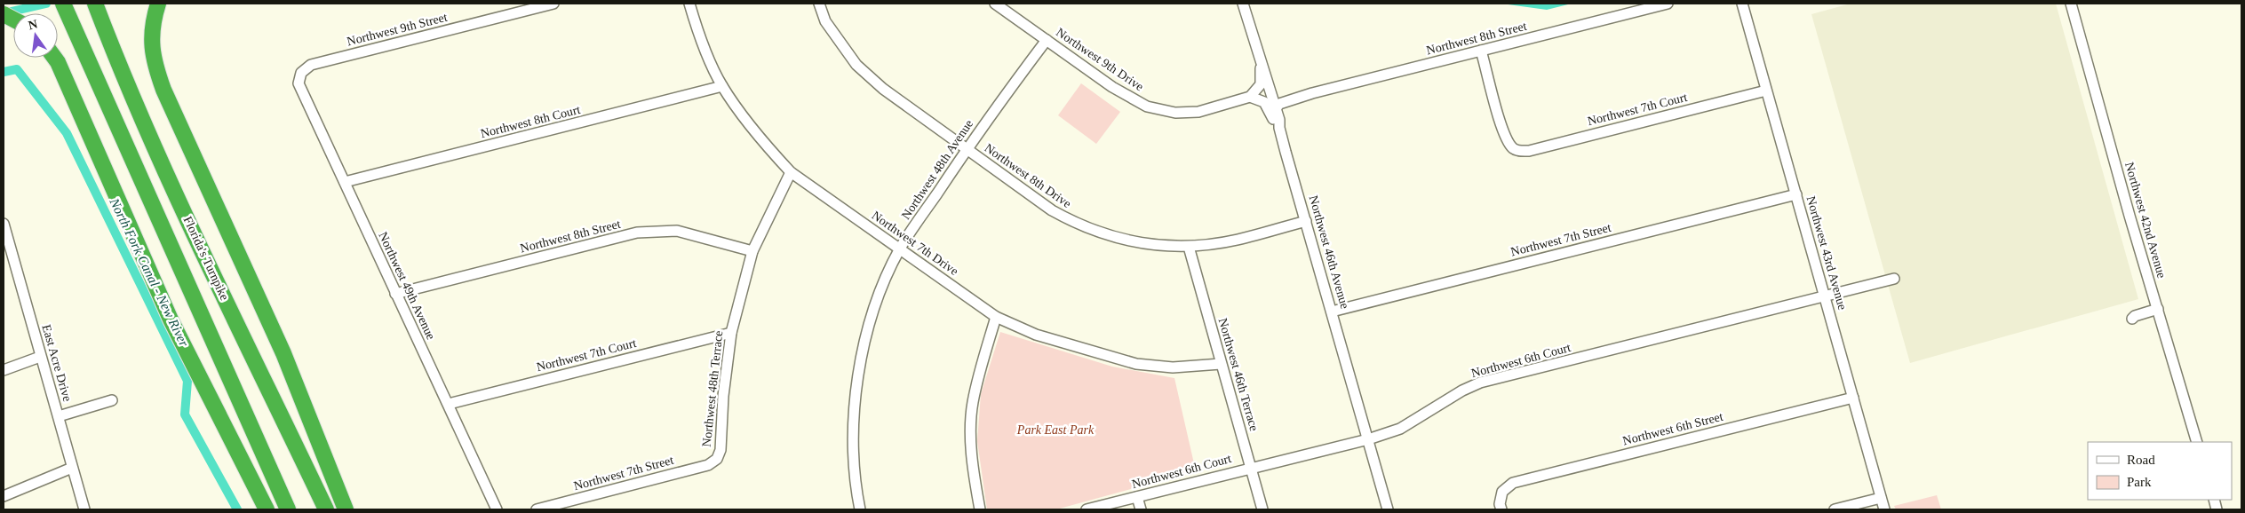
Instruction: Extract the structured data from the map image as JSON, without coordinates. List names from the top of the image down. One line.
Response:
{"streets":{"highway":["Florida's Turnpike"],"street":["Northwest 9th Street","Northwest 8th Street","Northwest 9th Drive","Northwest 7th Court","Northwest 8th Court","Northwest 48th Avenue","Northwest 8th Drive","Northwest 42nd Avenue","Northwest 7th Street","Northwest 7th Drive","Northwest 46th Avenue","Northwest 43rd Avenue","Northwest 49th Avenue","Northwest 6th Court","East Acre Drive","Northwest 46th Terrace","Northwest 48th Terrace","Northwest 6th Street"]},"crossings":[["Northwest 9th Street","Northwest 49th Avenue"],["Northwest 8th Street","Northwest 7th Court"],["Northwest 8th Street","Northwest 46th Avenue"],["Northwest 8th Street","Northwest 49th Avenue"],["Northwest 8th Street","Northwest 48th Terrace"],["Northwest 9th Drive","Northwest 48th Avenue"],["Northwest 7th Court","Northwest 43rd Avenue"],["Northwest 7th Court","Northwest 49th Avenue"],["Northwest 7th Court","Northwest 48th Terrace"],["Northwest 8th Court","Northwest 7th Drive"],["Northwest 8th Court","Northwest 49th Avenue"],["Northwest 48th Avenue","Northwest 8th Drive"],["Northwest 48th Avenue","Northwest 7th Drive"],["Northwest 8th Drive","Northwest 46th Avenue"],["Northwest 8th Drive","Northwest 46th Terrace"],["Northwest 7th Street","Northwest 46th Avenue"],["Northwest 7th Street","Northwest 43rd Avenue"],["Northwest 7th Street","Northwest 48th Terrace"],["Northwest 7th Drive","Northwest 46th Terrace"],["Northwest 7th Drive","Northwest 48th Terrace"],["Northwest 46th Avenue","Northwest 6th Court"],["Northwest 43rd Avenue","Northwest 6th Court"],["Northwest 43rd Avenue","Northwest 6th Street"],["Northwest 6th Court","Northwest 46th Terrace"]],"water":["North Fork Canal - New River"],"parks":["Park East Park"],"legend":["Road","Park"],"north":"top"}
